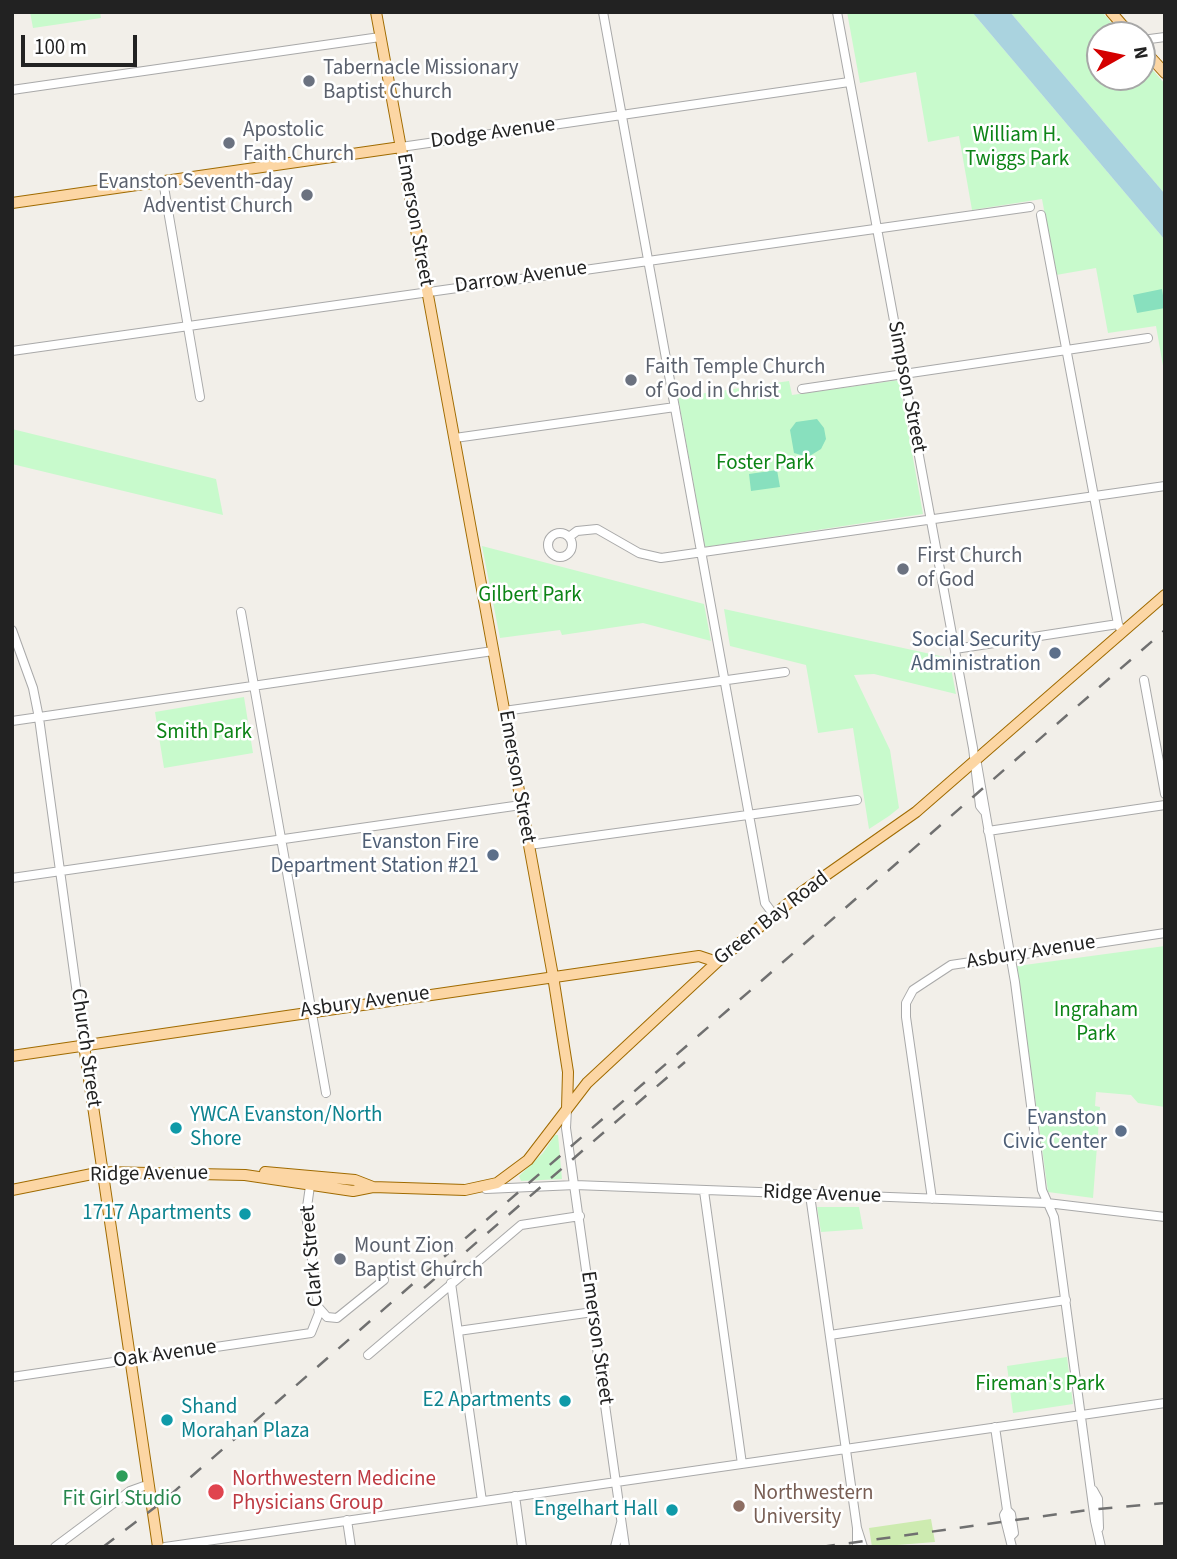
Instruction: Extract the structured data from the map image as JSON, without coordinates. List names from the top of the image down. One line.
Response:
{"streets":{"main road":["Dodge Avenue","Emerson Street","Green Bay Road","Asbury Avenue","Church Street","Ridge Avenue"],"street":["Darrow Avenue","Simpson Street","Clark Street","Oak Avenue"]},"crossings":[["Dodge Avenue","Emerson Street"],["Dodge Avenue","Simpson Street"],["Emerson Street","Darrow Avenue"],["Emerson Street","Green Bay Road"],["Emerson Street","Asbury Avenue"],["Emerson Street","Ridge Avenue"],["Darrow Avenue","Simpson Street"],["Simpson Street","Green Bay Road"],["Simpson Street","Asbury Avenue"],["Simpson Street","Ridge Avenue"],["Green Bay Road","Asbury Avenue"],["Green Bay Road","Ridge Avenue"],["Asbury Avenue","Church Street"],["Asbury Avenue","Ridge Avenue"],["Church Street","Ridge Avenue"],["Church Street","Oak Avenue"],["Ridge Avenue","Clark Street"],["Clark Street","Oak Avenue"]],"parks":["William H. Twiggs Park","Foster Park","Gilbert Park","Smith Park","Ingraham Park","Fireman's Park"],"places":["Tabernacle Missionary Baptist Church","Apostolic Faith Church","Evanston Seventh-day Adventist Church","Faith Temple Church of God in Christ","First Church of God","Social Security Administration","Evanston Fire Department Station #21","YWCA Evanston/North Shore","Evanston Civic Center","1717 Apartments","Mount Zion Baptist Church","E2 Apartments","Shand Morahan Plaza","Fit Girl Studio","Northwestern Medicine Physicians Group","Northwestern University","Engelhart Hall"],"scale_bar":"100 m","north":"right"}
